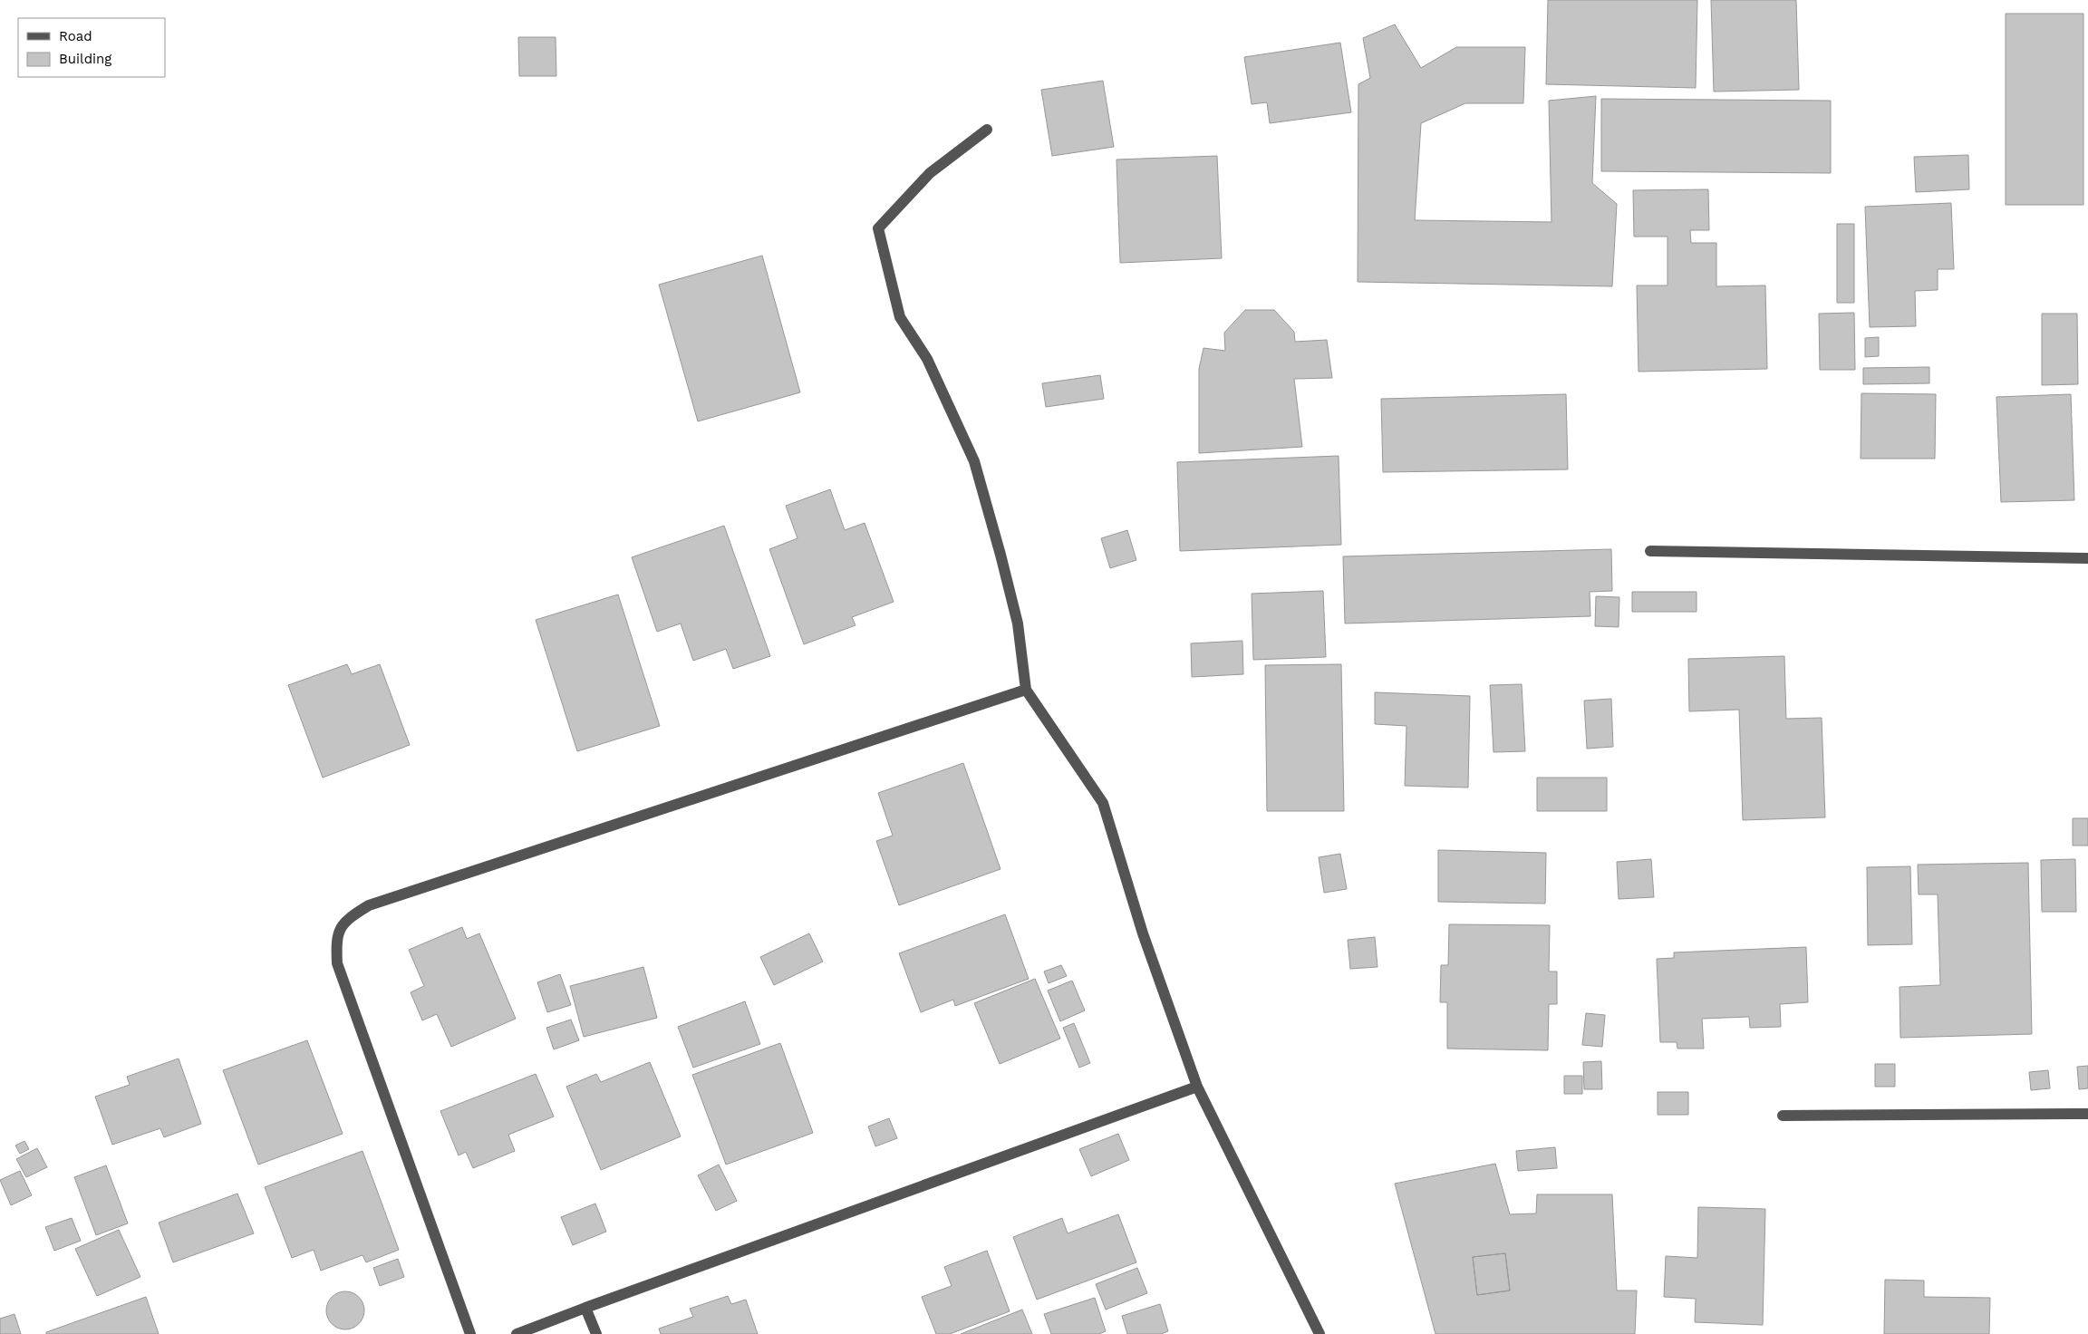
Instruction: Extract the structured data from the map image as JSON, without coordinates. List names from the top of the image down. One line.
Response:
{"legend":["Road","Building"]}
